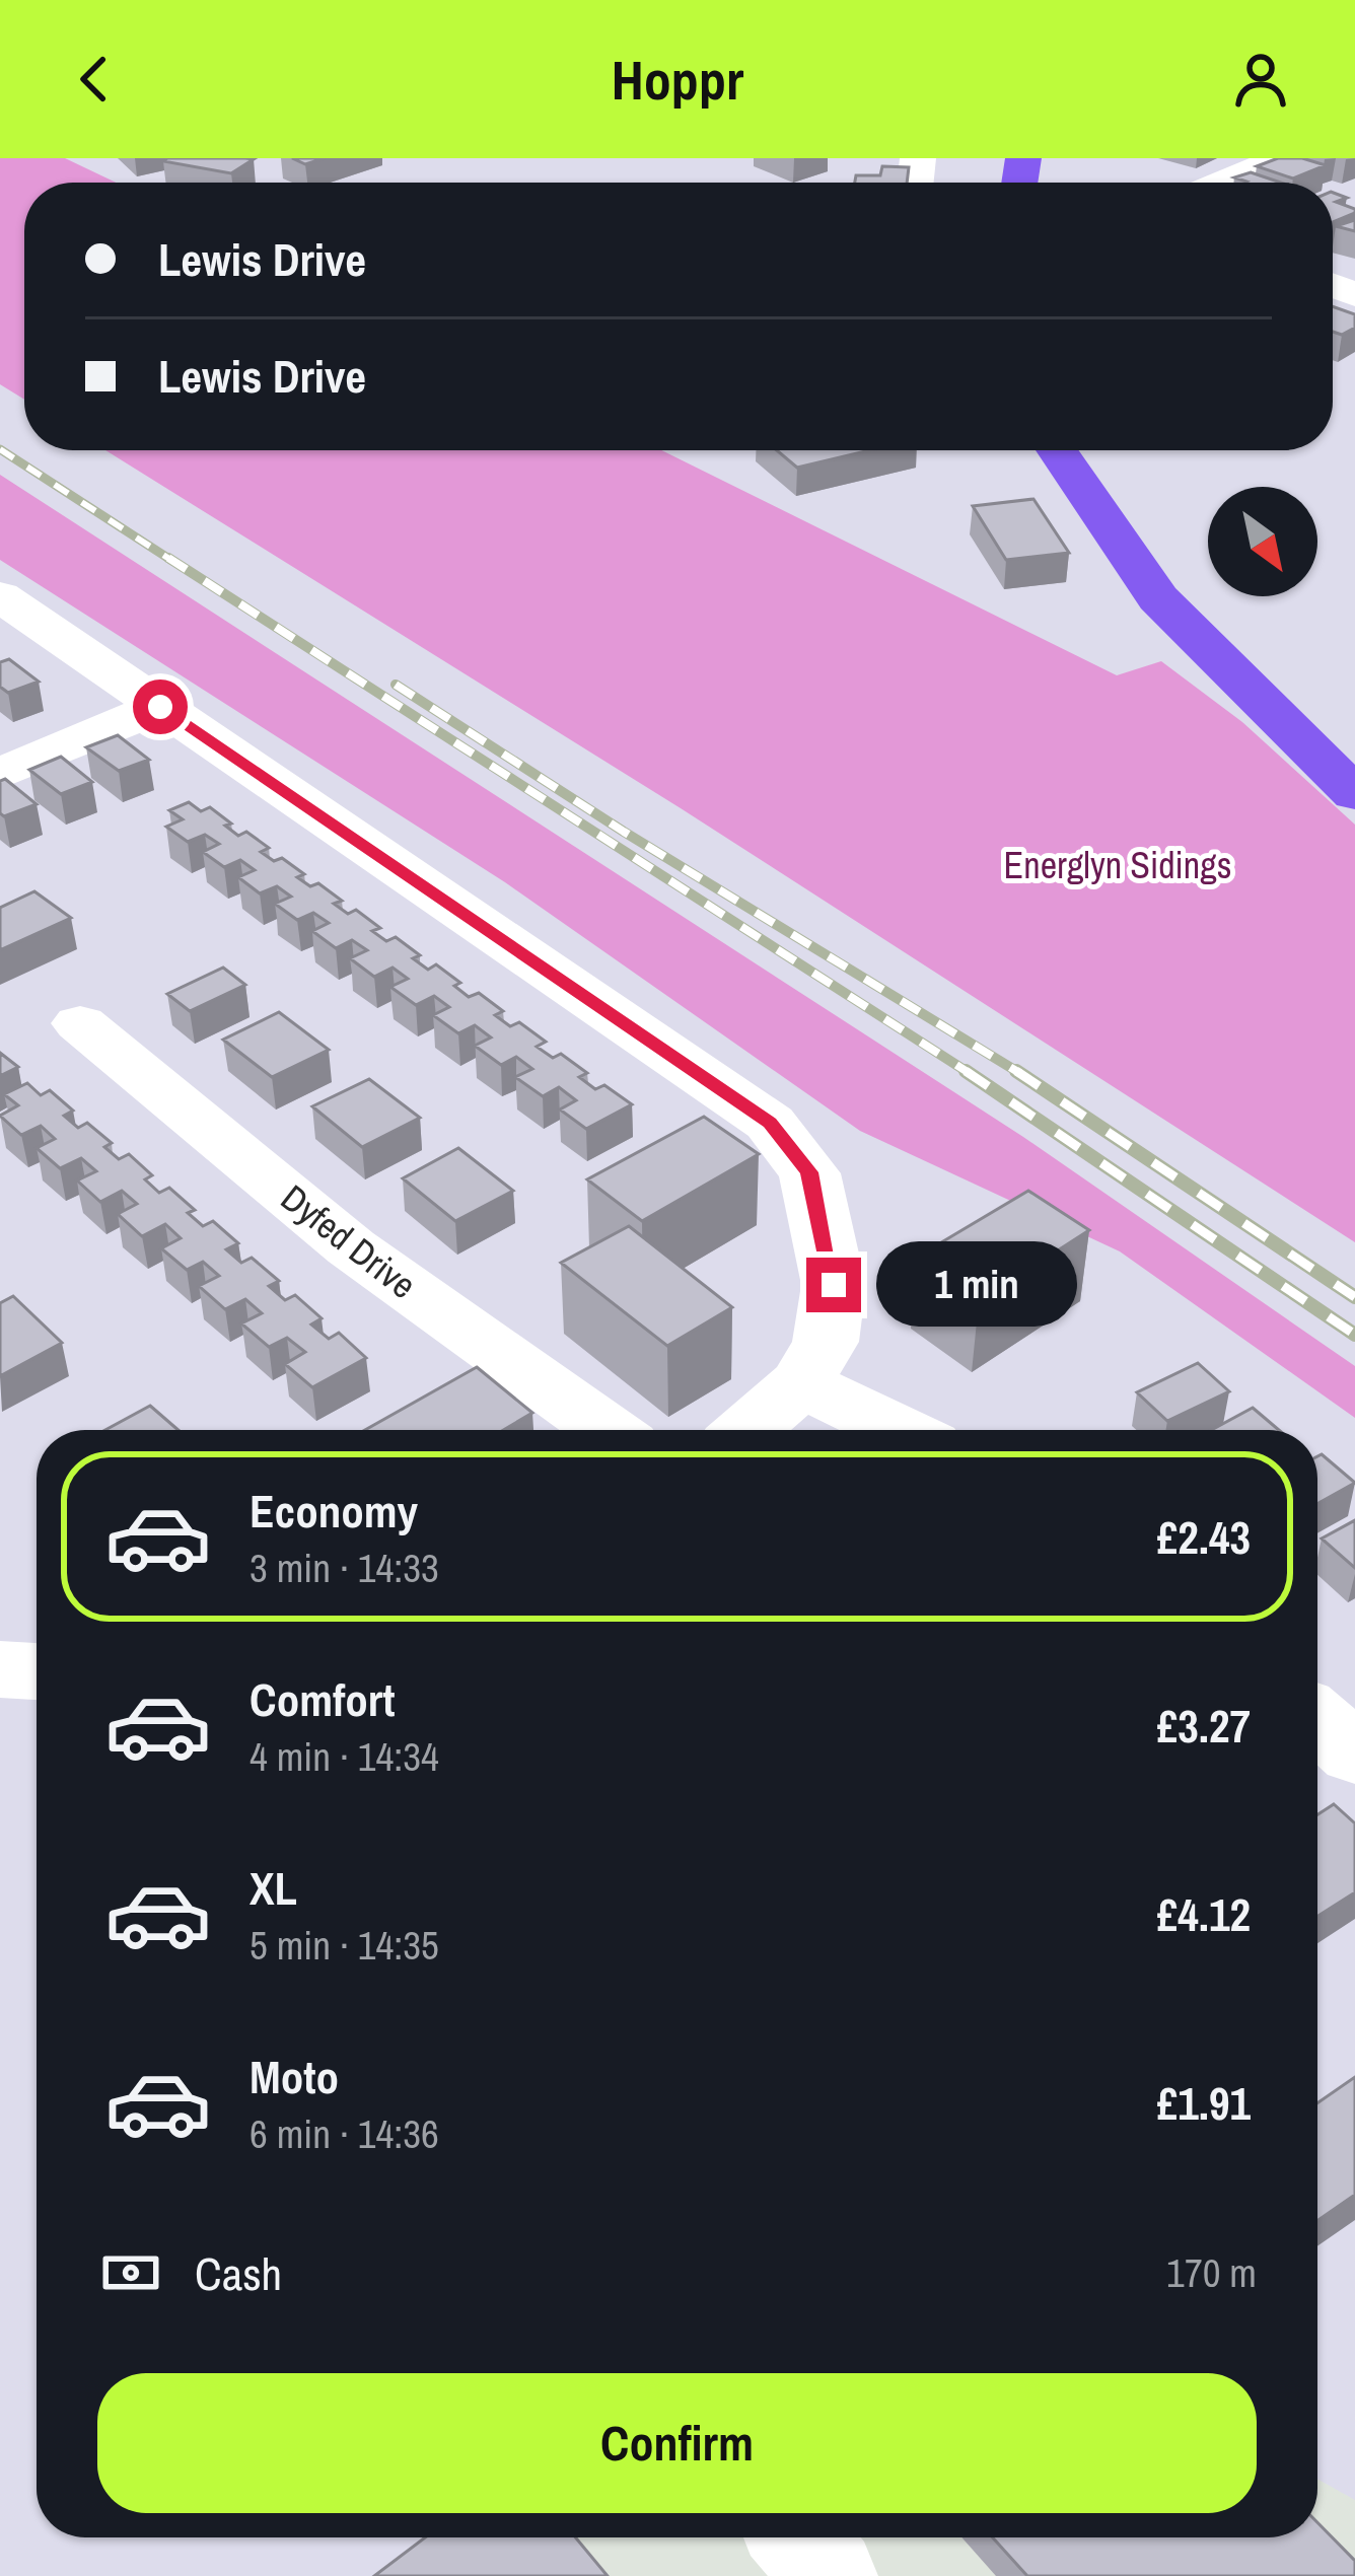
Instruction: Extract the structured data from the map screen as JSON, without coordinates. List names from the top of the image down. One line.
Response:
{"streets":{"street":["Dyfed Drive"]},"parks":["Energlyn Sidings"],"north":"bottom right","page":{"header":"Hoppr","banner":["Lewis Drive","Lewis Drive"],"bubble":"1 min","list":[{"name":"Economy","note":"3 min · 14:33","value":"£2.43"},{"name":"Comfort","note":"4 min · 14:34","value":"£3.27"},{"name":"XL","note":"5 min · 14:35","value":"£4.12"},{"name":"Moto","note":"6 min · 14:36","value":"£1.91"}],"pay":["Cash","170 m"],"buttons":"Confirm"}}
